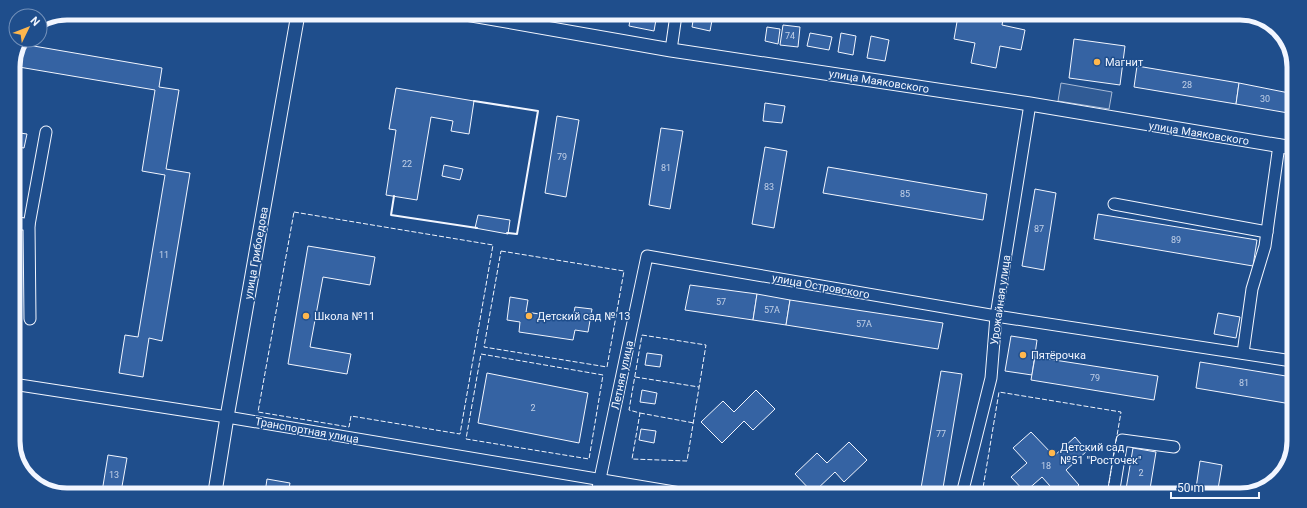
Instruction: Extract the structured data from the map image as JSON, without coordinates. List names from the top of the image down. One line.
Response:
{"streets":{"street":["улица Маяковского","улица Грибоедова","улица Островского","Урожайная улица","Летняя улица","Транспортная улица"]},"crossings":[["улица Маяковского","Урожайная улица"],["улица Грибоедова","Транспортная улица"],["улица Островского","Урожайная улица"],["улица Островского","Летняя улица"],["Летняя улица","Транспортная улица"]],"places":["Магнит","Школа №11","Детский сад № 13","Пятёрочка","Детский сад №51 \"Росточек\""],"house_numbers":["74","28","30","79","22","81","83","85","87","89","11","57","57А","57А","79","81","2","77","18","2","13"],"scale_bar":"50 m","north":"top right"}
